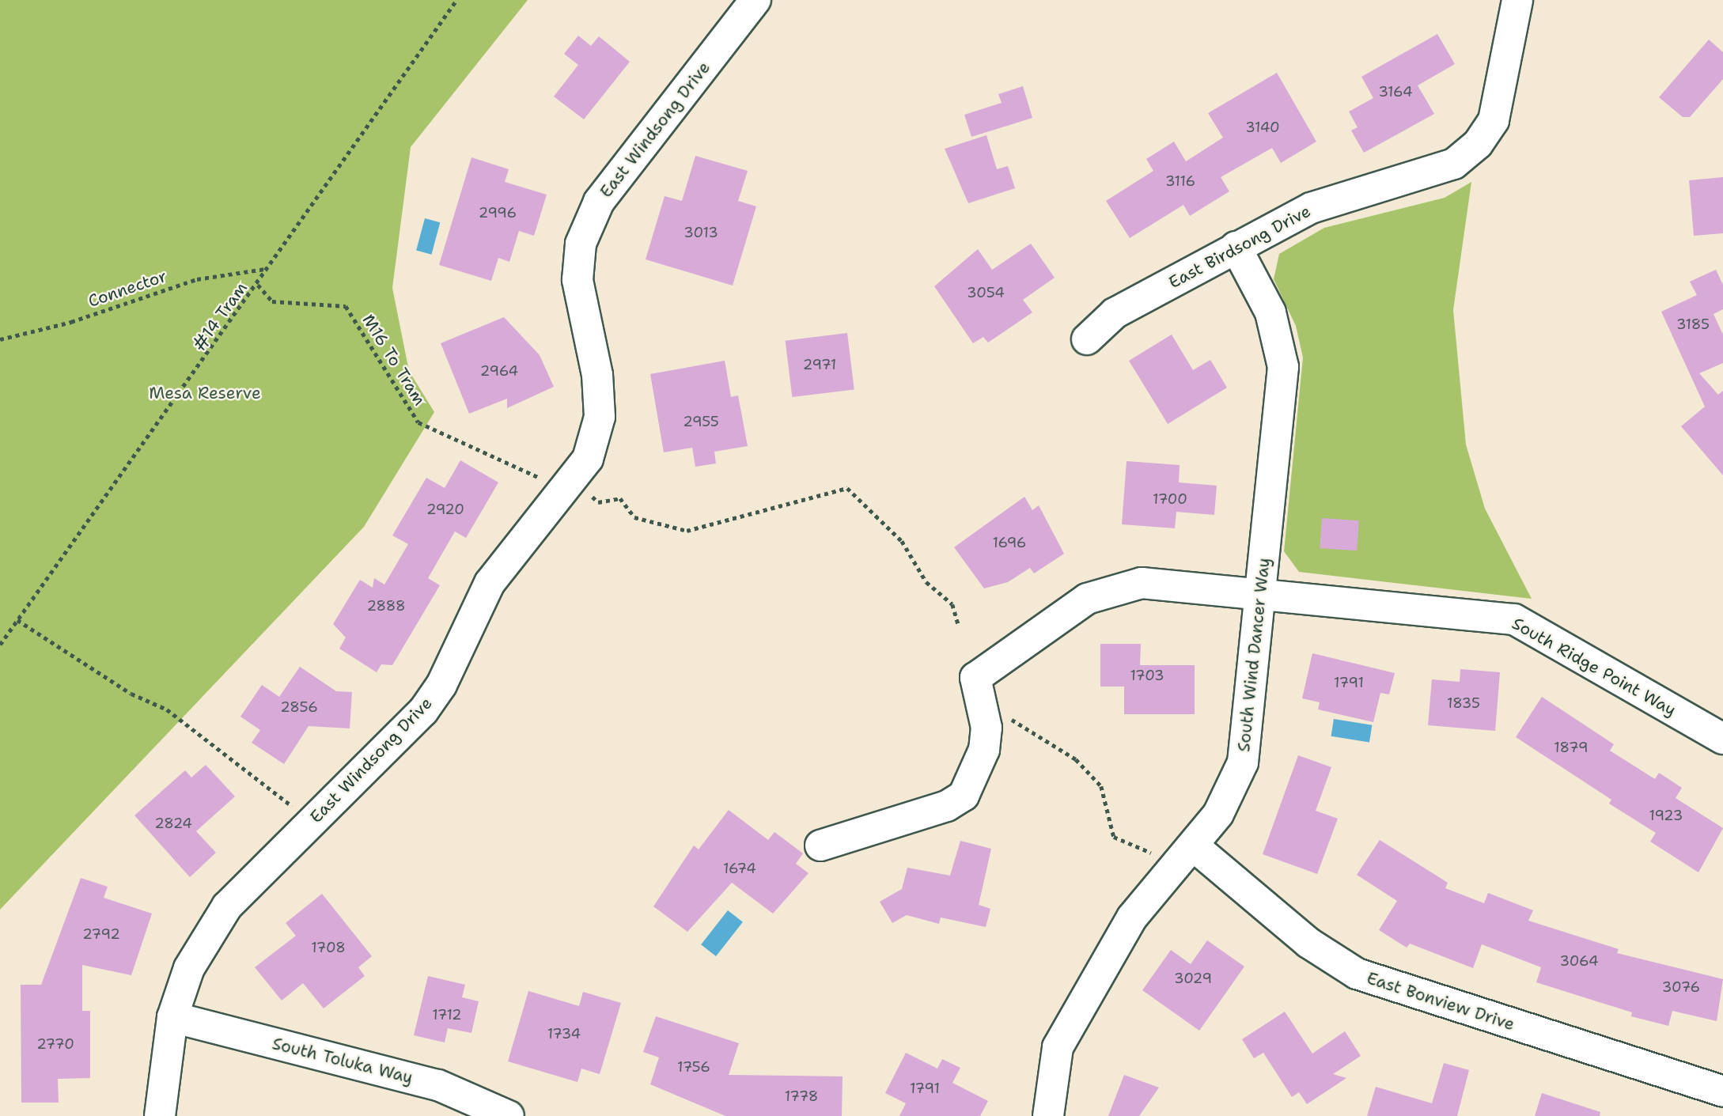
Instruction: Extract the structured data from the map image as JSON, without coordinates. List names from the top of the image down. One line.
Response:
{"streets":{"street":["East Windsong Drive","East Birdsong Drive","South Wind Dancer Way","South Ridge Point Way","East Bonview Drive","South Toluka Way"],"path":["Connector","#14 Tram","M16 To Tram"]},"crossings":[["East Windsong Drive","South Toluka Way"],["East Birdsong Drive","South Wind Dancer Way"],["Connector","#14 Tram"],["#14 Tram","M16 To Tram"],["South Wind Dancer Way","South Ridge Point Way"],["South Wind Dancer Way","East Bonview Drive"]],"parks":["Mesa Reserve"],"house_numbers":["3164","3140","3116","2996","3013","3054","3185","2971","2964","2955","1700","2920","1696","2888","1703","1791","1835","2856","1879","1923","2824","1674","2792","1708","3064","3029","3076","1712","1734","2770","1756","1791","1778"]}
